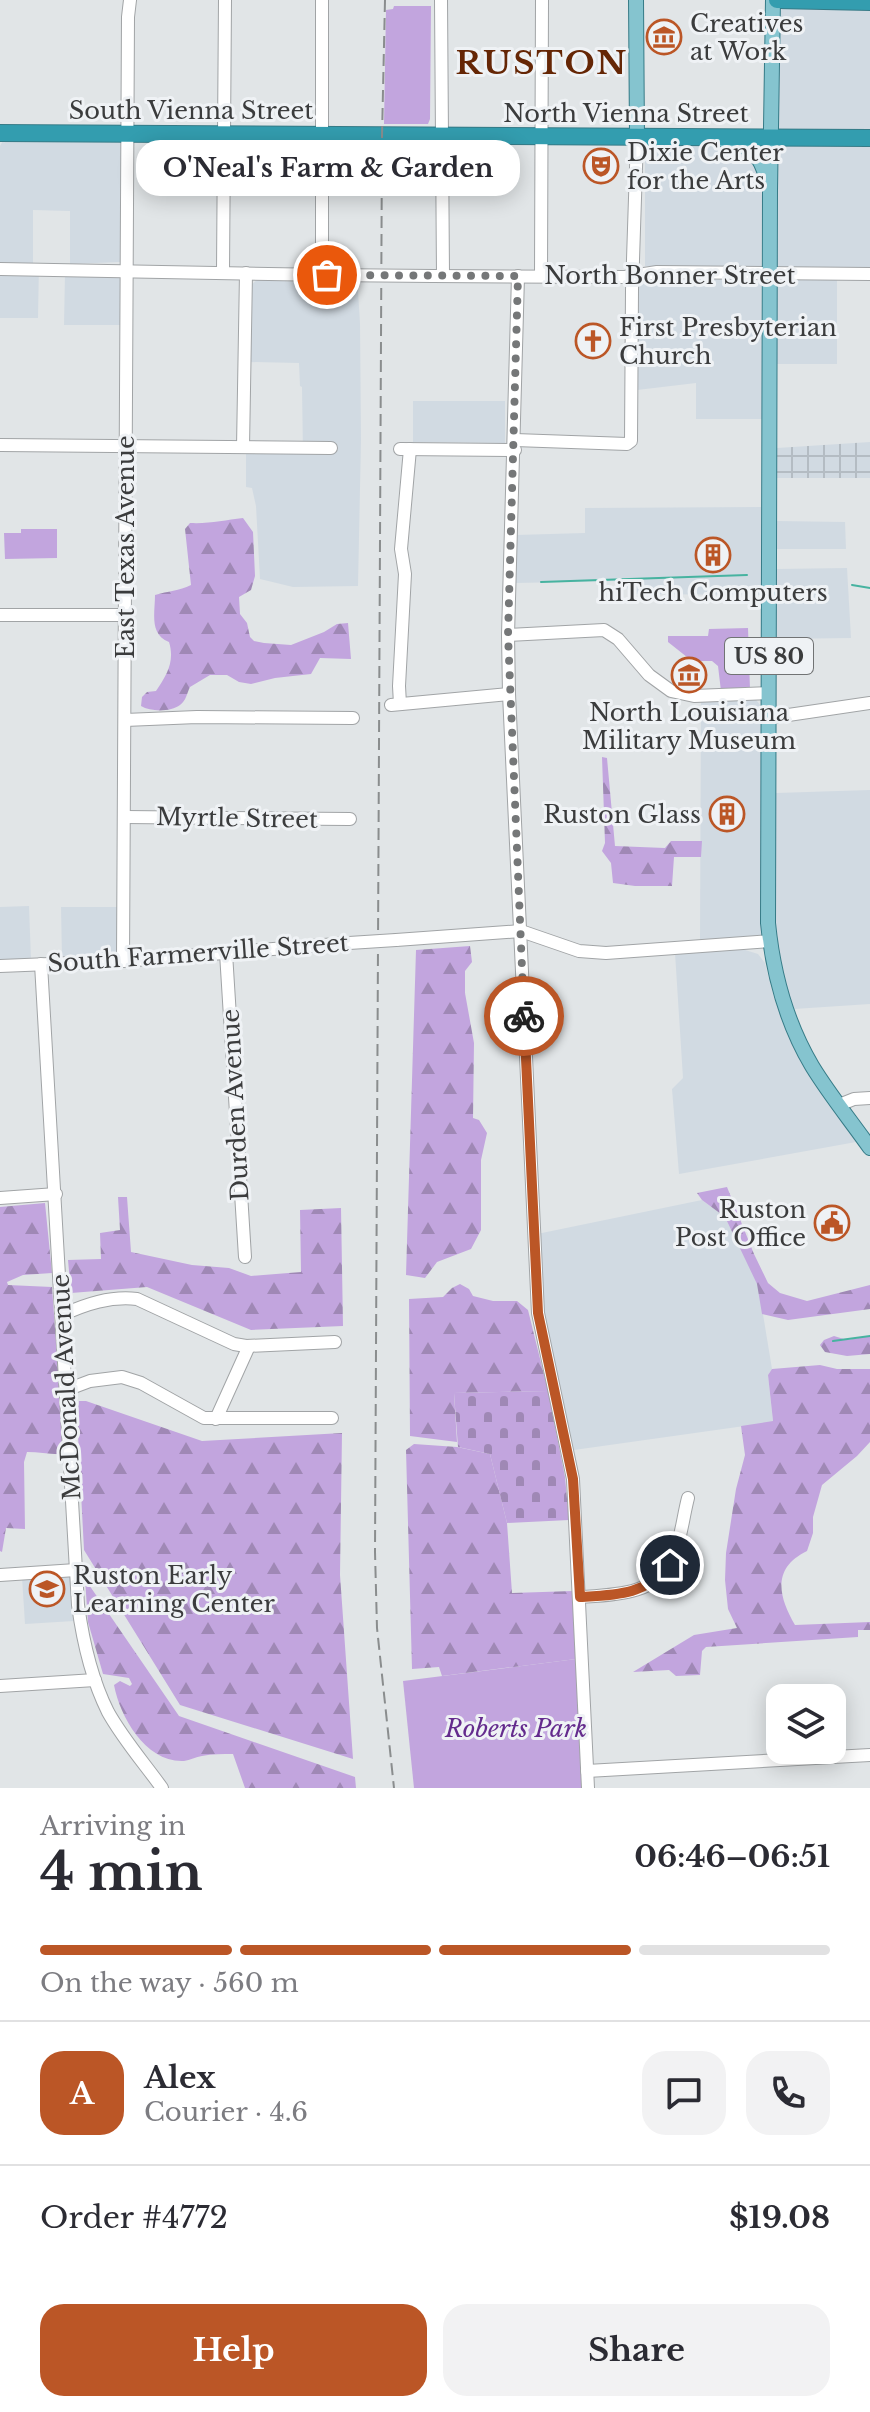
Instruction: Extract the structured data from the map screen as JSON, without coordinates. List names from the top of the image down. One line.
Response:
{"streets":{"highway":["South Vienna Street","North Vienna Street"],"main road":["US 80"],"street":["North Bonner Street","East Texas Avenue","Myrtle Street","South Farmerville Street","Durden Avenue","McDonald Avenue"]},"crossings":[["South Vienna Street","North Vienna Street"],["South Vienna Street","East Texas Avenue"],["North Vienna Street","US 80"],["North Bonner Street","East Texas Avenue"],["North Bonner Street","US 80"],["East Texas Avenue","Myrtle Street"],["East Texas Avenue","South Farmerville Street"],["South Farmerville Street","Durden Avenue"],["South Farmerville Street","McDonald Avenue"]],"districts":["RUSTON"],"parks":["Roberts Park"],"places":{"museum":["Creatives at Work","North Louisiana Military Museum"],"theatre":["Dixie Center for the Arts"],"other":["O'Neal's Farm & Garden"],"church":["First Presbyterian Church"],"building":["hiTech Computers","Ruston Glass"],"public building":["Ruston Post Office"],"school or university":["Ruston Early Learning Center"]},"page":{"bubble":"O'Neal's Farm & Garden","heading":["4 min","Arriving in","06:46–06:51"],"panel":["Alex","Courier · 4.6","Order #4772","$19.08"],"bar":"On the way · 560 m","round":"A","buttons":["Help","Share"]}}
